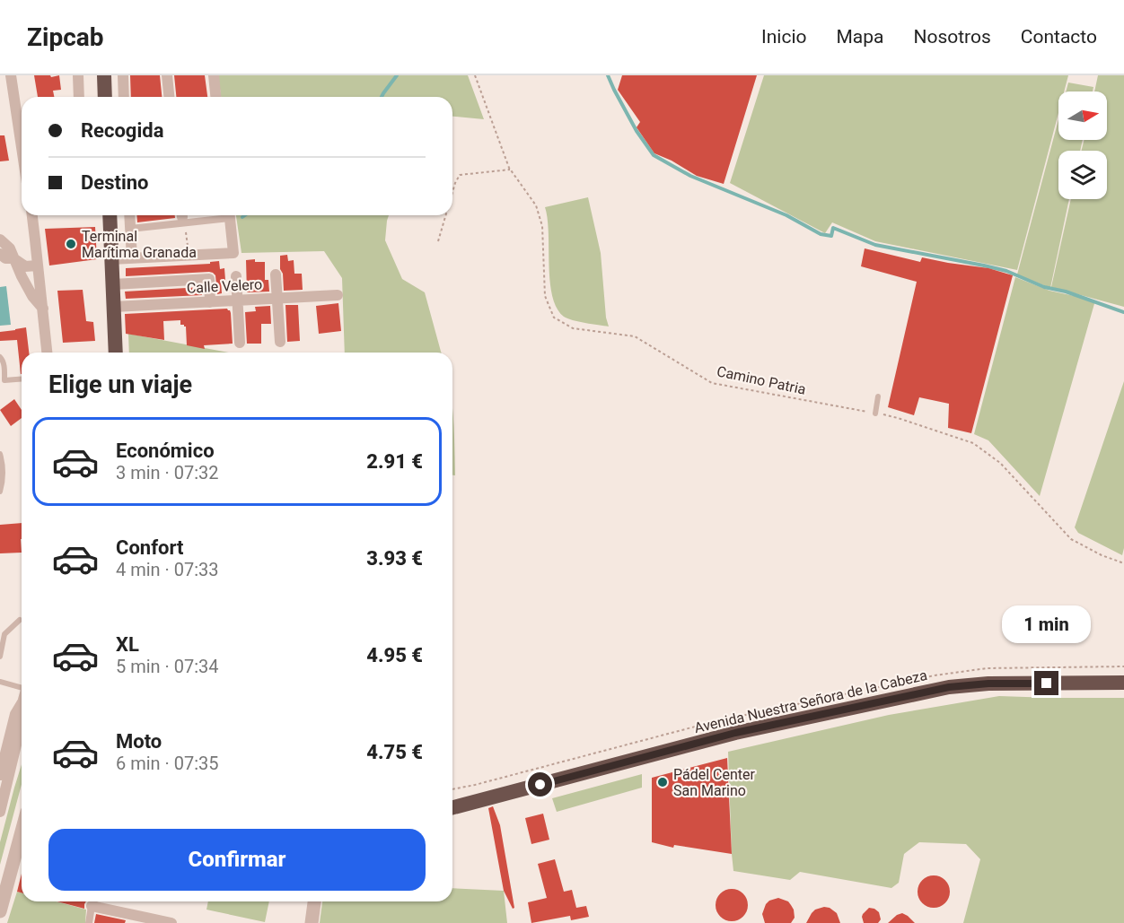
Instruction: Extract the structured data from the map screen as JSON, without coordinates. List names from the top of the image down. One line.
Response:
{"streets":{"highway":["Avenida Nuestra Señora de la Cabeza"],"street":["Calle Velero"],"path":["Camino Patria"]},"places":["Terminal Marítima Granada","Pádel Center San Marino"],"north":"right","page":{"header":"Zipcab","nav":["Inicio","Mapa","Nosotros","Contacto"],"banner":["Recogida","Destino"],"heading":"Elige un viaje","list":[{"name":"Económico","note":"3 min · 07:32","value":"2.91 €"},{"name":"Confort","note":"4 min · 07:33","value":"3.93 €"},{"name":"XL","note":"5 min · 07:34","value":"4.95 €"},{"name":"Moto","note":"6 min · 07:35","value":"4.75 €"}],"bubble":"1 min","buttons":"Confirmar"}}
